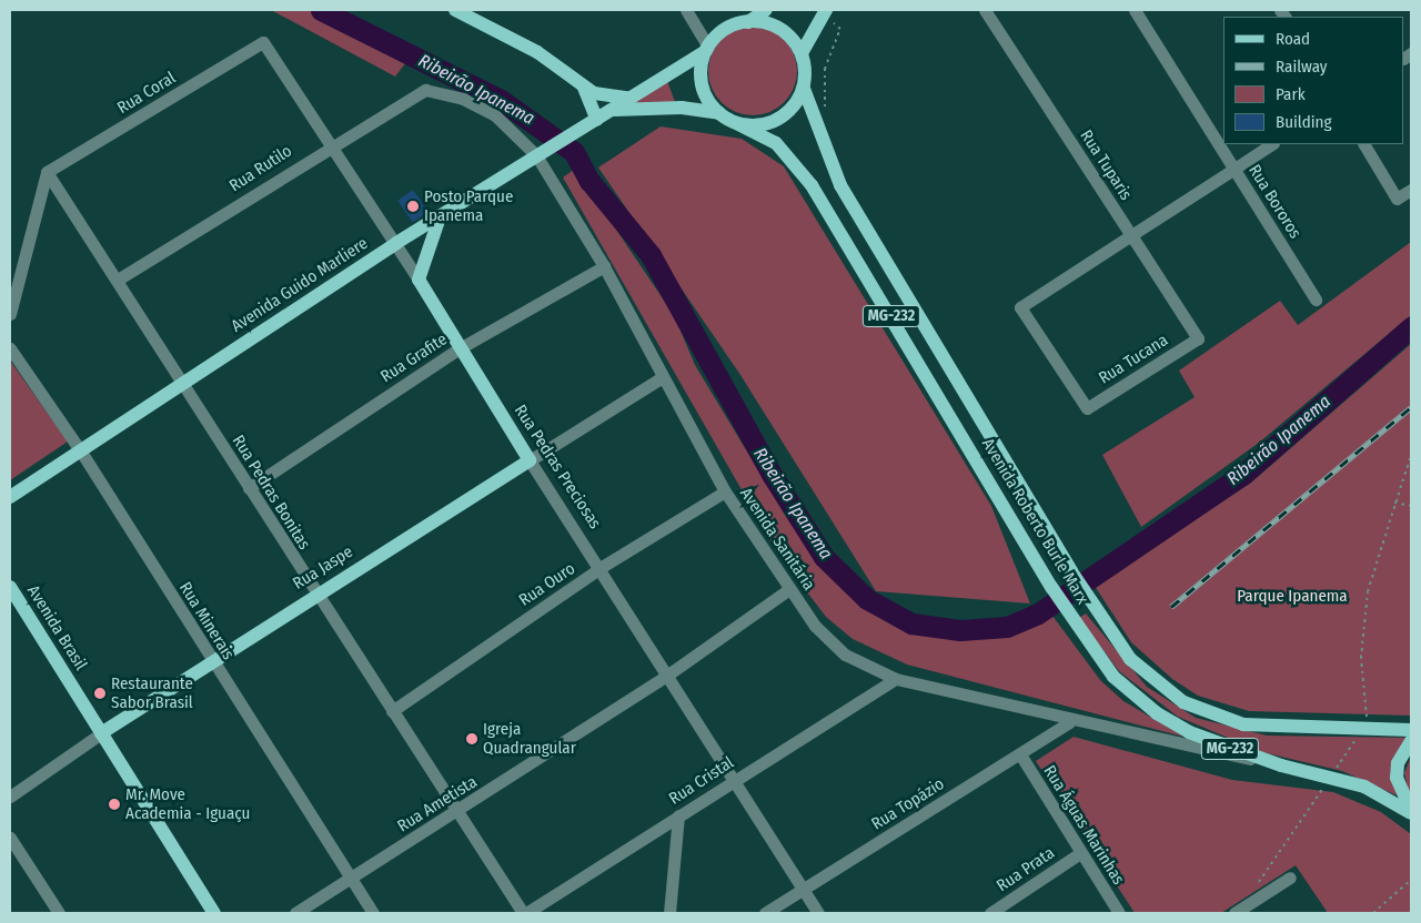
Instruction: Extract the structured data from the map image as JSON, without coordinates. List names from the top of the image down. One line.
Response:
{"streets":{"main road":["Avenida Guido Marliere","MG-232","Rua Pedras Preciosas","Avenida Roberto Burle Marx","Rua Jaspe","Avenida Brasil"],"street":["Rua Coral","Rua Tuparis","Rua Rutilo","Rua Bororos","Rua Grafite","Rua Tucana","Rua Pedras Bonitas","Avenida Sanitária","Rua Ouro","Rua Minerais","Rua Cristal","Rua Ametista","Rua Topázio","Rua Águas Marinhas","Rua Prata"]},"crossings":[["Rua Coral","Rua Pedras Preciosas"],["Rua Coral","Rua Pedras Bonitas"],["Rua Tuparis","Rua Tucana"],["Rua Rutilo","Rua Pedras Preciosas"],["Rua Rutilo","Rua Pedras Bonitas"],["Rua Rutilo","Avenida Sanitária"],["Avenida Guido Marliere","MG-232"],["Avenida Guido Marliere","Rua Pedras Preciosas"],["Avenida Guido Marliere","Rua Pedras Bonitas"],["Avenida Guido Marliere","Avenida Roberto Burle Marx"],["Avenida Guido Marliere","Rua Minerais"],["MG-232","Avenida Roberto Burle Marx"],["Rua Grafite","Rua Pedras Preciosas"],["Rua Grafite","Rua Pedras Bonitas"],["Rua Grafite","Avenida Sanitária"],["Rua Pedras Preciosas","Rua Jaspe"],["Rua Pedras Preciosas","Rua Ouro"],["Rua Pedras Preciosas","Rua Cristal"],["Rua Pedras Preciosas","Rua Ametista"],["Rua Pedras Preciosas","Rua Topázio"],["Rua Pedras Bonitas","Rua Jaspe"],["Rua Pedras Bonitas","Rua Ouro"],["Rua Pedras Bonitas","Rua Cristal"],["Rua Pedras Bonitas","Rua Ametista"],["Avenida Roberto Burle Marx","Avenida Sanitária"],["Avenida Sanitária","Rua Jaspe"],["Avenida Sanitária","Rua Ouro"],["Avenida Sanitária","Rua Cristal"],["Avenida Sanitária","Rua Ametista"],["Avenida Sanitária","Rua Topázio"],["Rua Jaspe","Rua Minerais"],["Rua Jaspe","Avenida Brasil"],["Rua Minerais","Rua Ametista"],["Rua Topázio","Rua Águas Marinhas"],["Rua Águas Marinhas","Rua Prata"]],"water":["Ribeirão Ipanema"],"parks":["Parque Ipanema"],"places":["Posto Parque Ipanema","Restaurante Sabor Brasil","Igreja Quadrangular","Mr. Move Academia - Iguaçu"],"legend":["Road","Railway","Park","Building"]}
